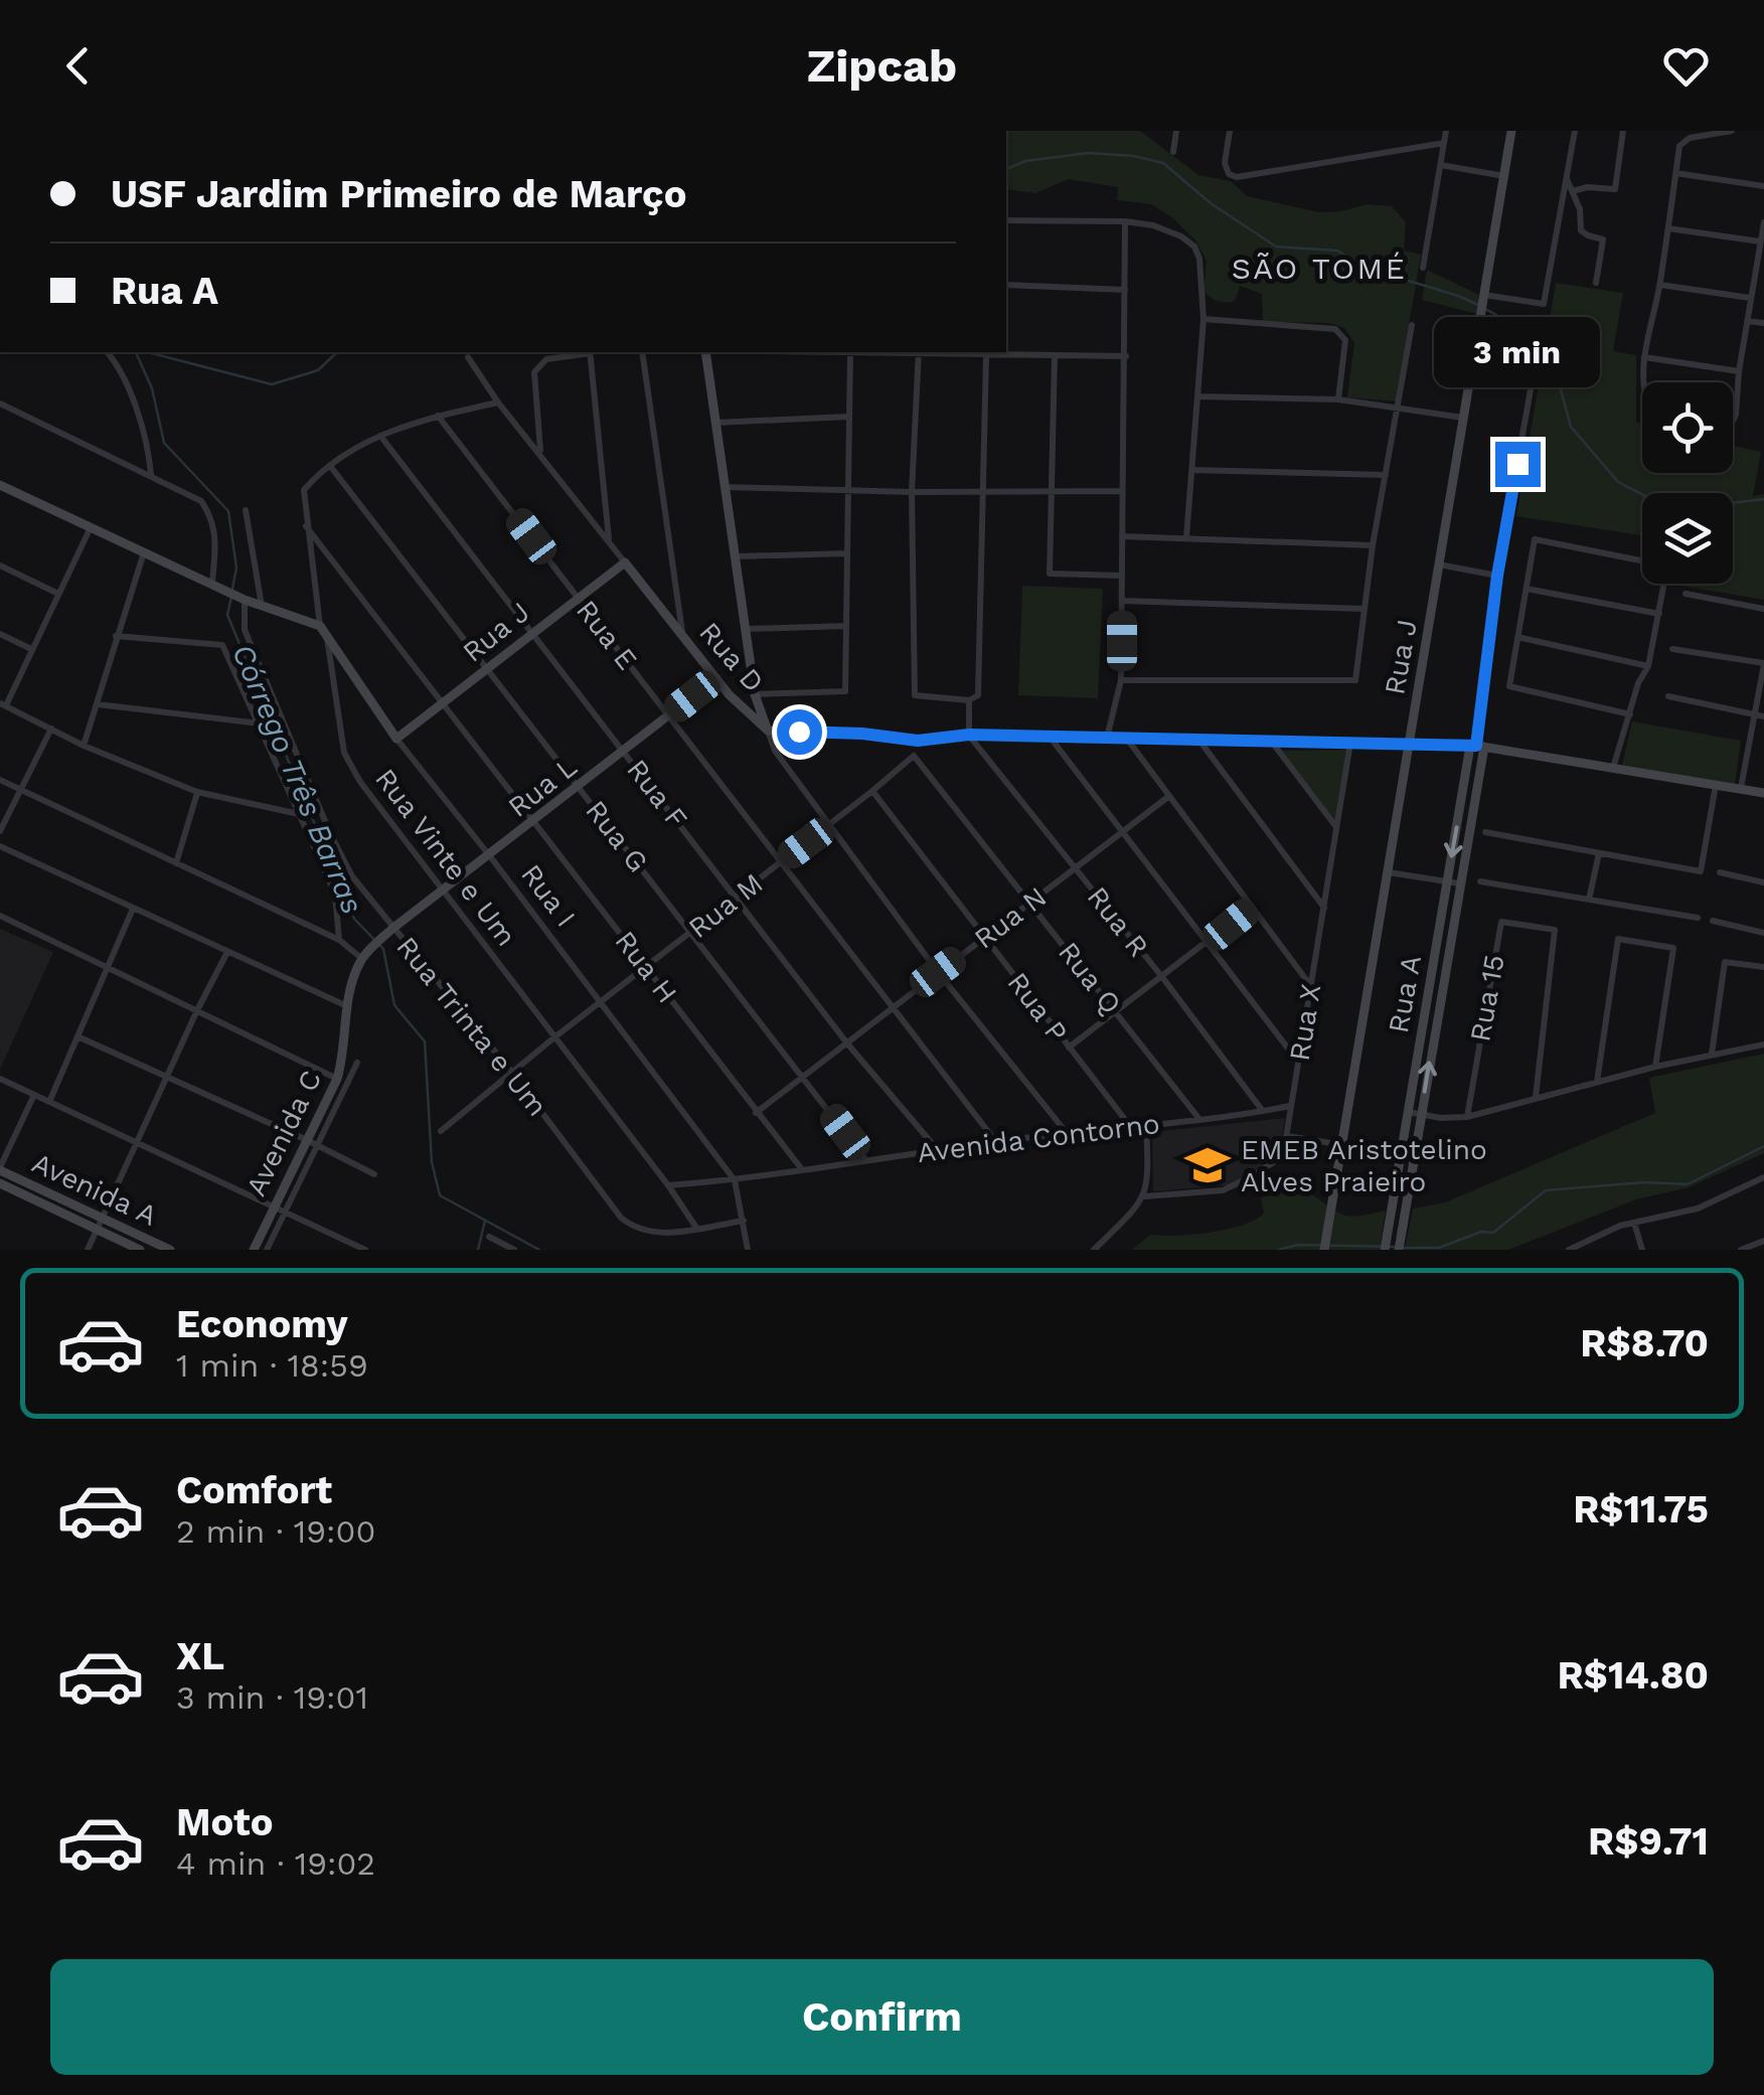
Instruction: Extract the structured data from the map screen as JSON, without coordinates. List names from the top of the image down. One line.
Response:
{"streets":{"street":["Rua J","Rua E","Rua D","Rua L","Rua F","Rua G","Rua Vinte e Um","Rua I","Rua M","Rua N","Rua R","Rua H","Rua Q","Rua A","Rua 15","Rua P","Rua X","Rua Trinta e Um","Avenida C","Avenida Contorno","Avenida A"]},"crossings":[["Rua J","Rua E"],["Rua J","Rua D"],["Rua J","Rua F"],["Rua J","Rua G"],["Rua J","Rua I"],["Rua J","Rua H"],["Rua E","Rua L"],["Rua E","Rua Vinte e Um"],["Rua E","Rua M"],["Rua E","Rua N"],["Rua E","Avenida Contorno"],["Rua D","Rua L"],["Rua D","Rua Vinte e Um"],["Rua D","Rua M"],["Rua D","Rua N"],["Rua D","Avenida Contorno"],["Rua L","Rua F"],["Rua L","Rua G"],["Rua L","Rua Vinte e Um"],["Rua L","Rua I"],["Rua L","Rua H"],["Rua L","Rua Trinta e Um"],["Rua F","Rua Vinte e Um"],["Rua F","Rua M"],["Rua F","Rua N"],["Rua F","Avenida Contorno"],["Rua G","Rua Vinte e Um"],["Rua G","Rua M"],["Rua G","Rua N"],["Rua G","Avenida Contorno"],["Rua Vinte e Um","Rua I"],["Rua Vinte e Um","Rua M"],["Rua Vinte e Um","Rua H"],["Rua Vinte e Um","Rua Trinta e Um"],["Rua Vinte e Um","Avenida Contorno"],["Rua I","Rua M"],["Rua I","Avenida Contorno"],["Rua M","Rua H"],["Rua M","Rua Q"],["Rua M","Rua P"],["Rua M","Rua Trinta e Um"],["Rua N","Rua R"],["Rua N","Rua H"],["Rua N","Rua Q"],["Rua N","Rua P"],["Rua R","Avenida Contorno"],["Rua H","Avenida Contorno"],["Rua Q","Avenida Contorno"],["Rua P","Avenida Contorno"],["Rua X","Avenida Contorno"]],"districts":["SÃO TOMÉ"],"water":["Córrego Três Barras"],"places":{"school or university":["EMEB Aristotelino Alves Praieiro"]},"page":{"header":"Zipcab","banner":["USF Jardim Primeiro de Março","Rua A"],"bubble":"3 min","list":[{"name":"Economy","note":"1 min · 18:59","value":"R$8.70"},{"name":"Comfort","note":"2 min · 19:00","value":"R$11.75"},{"name":"XL","note":"3 min · 19:01","value":"R$14.80"},{"name":"Moto","note":"4 min · 19:02","value":"R$9.71"}],"buttons":"Confirm"}}
